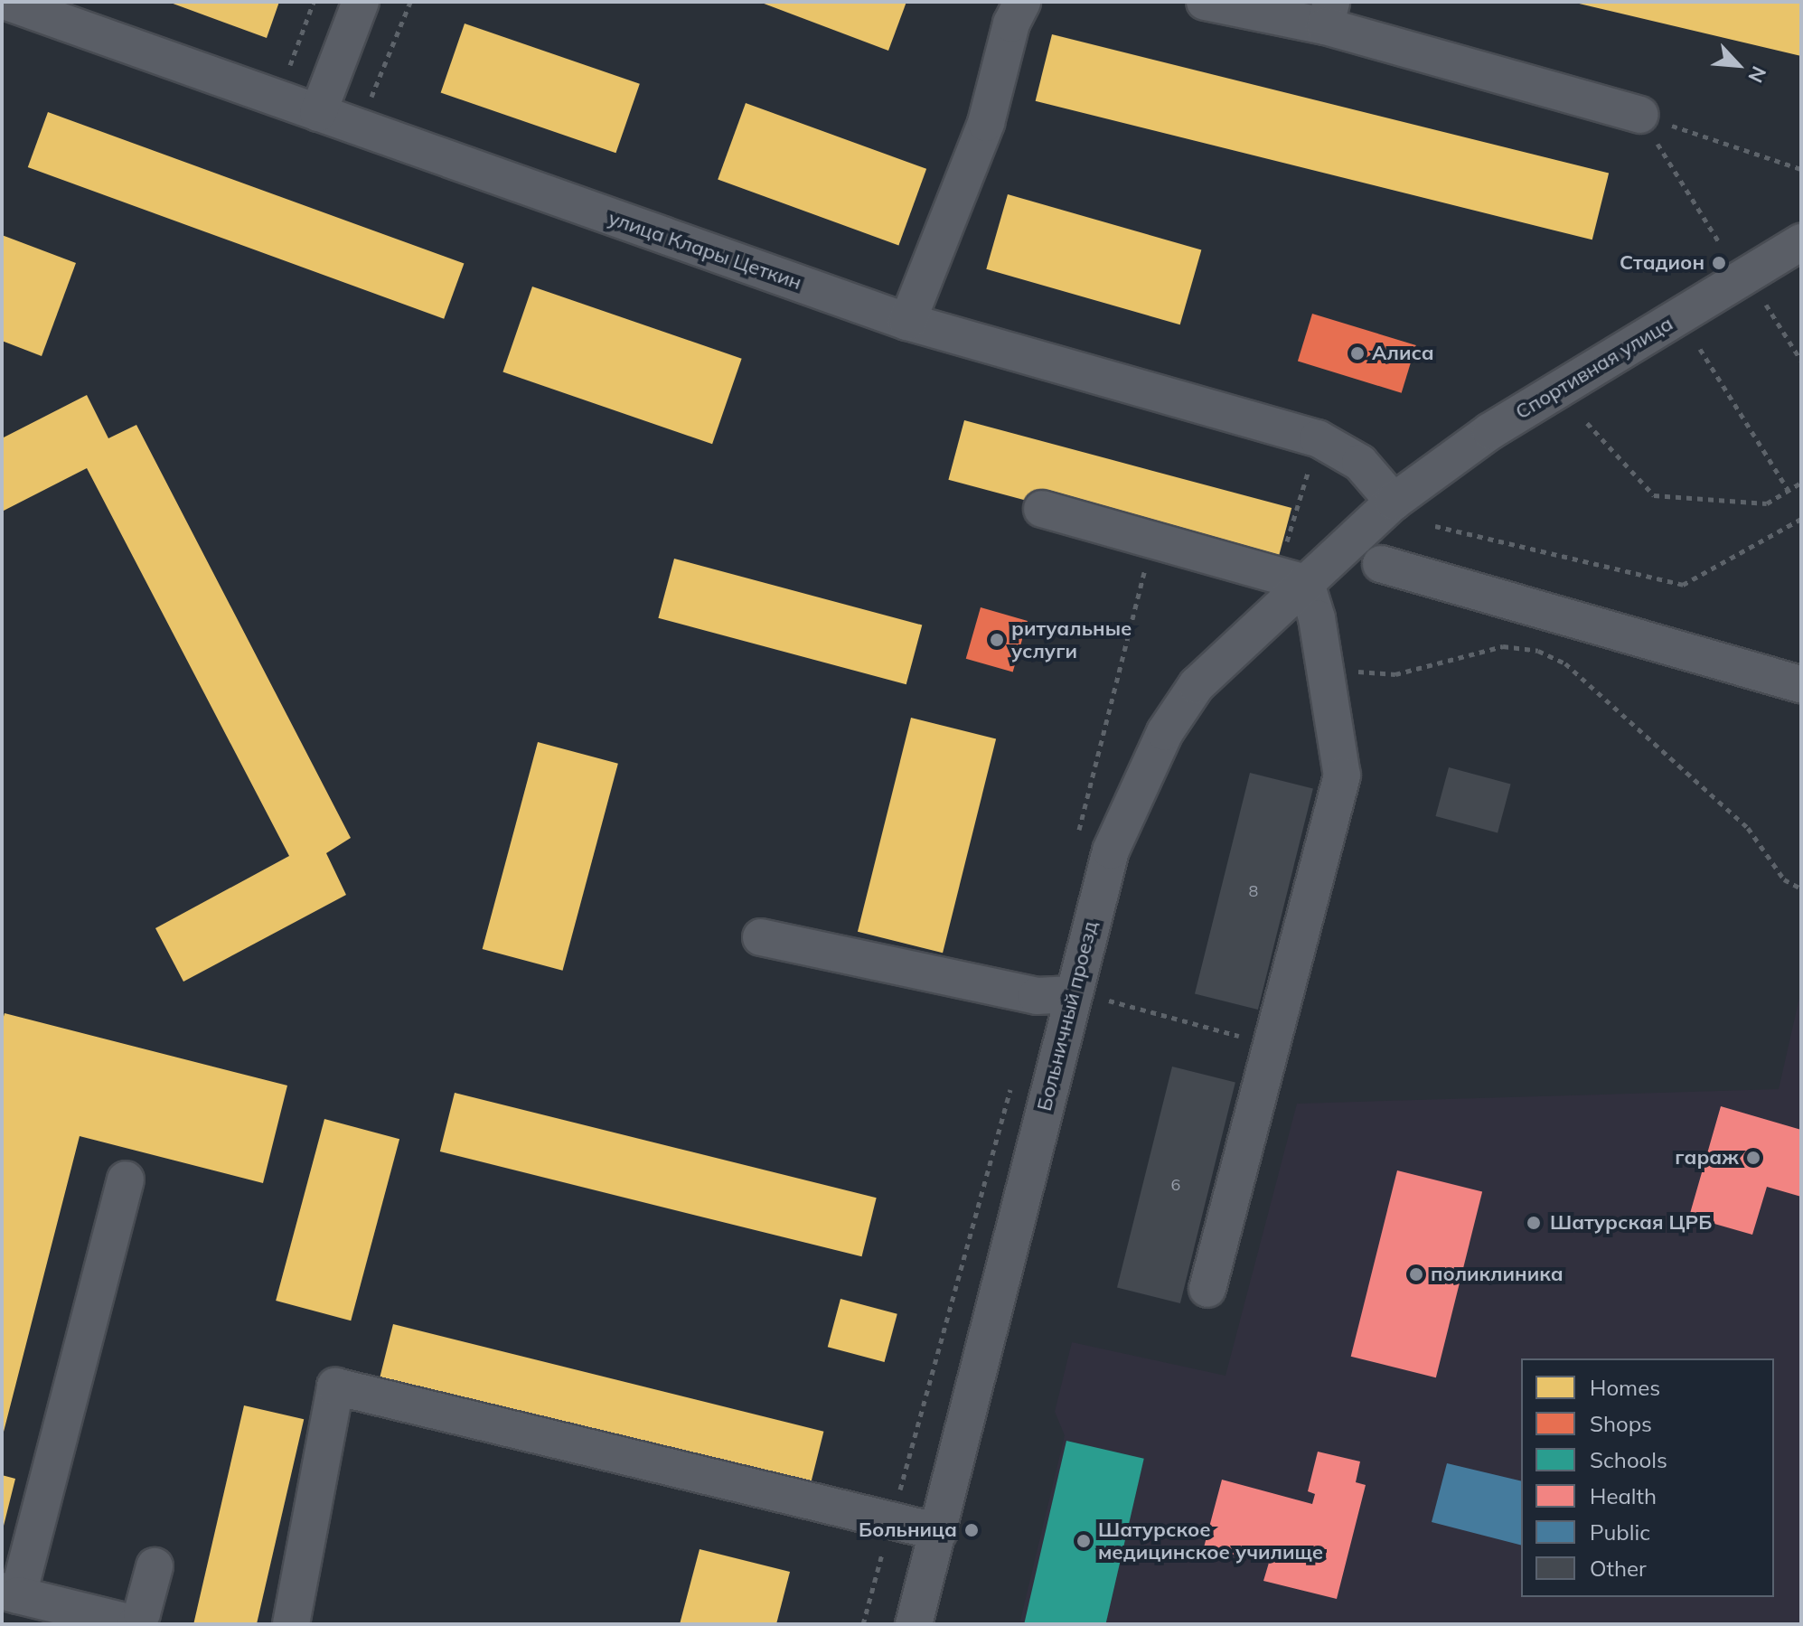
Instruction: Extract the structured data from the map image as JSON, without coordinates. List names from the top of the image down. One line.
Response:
{"streets":{"street":["улица Клары Цеткин","Спортивная улица","Больничный проезд"]},"crossings":[["улица Клары Цеткин","Спортивная улица"],["улица Клары Цеткин","Больничный проезд"],["Спортивная улица","Больничный проезд"]],"places":["Стадион","Алиса","ритуальные услуги","гараж","Шатурская ЦРБ","поликлиника","Больница","Шатурское медицинское училище"],"house_numbers":["8","6"],"legend":["Homes","Shops","Schools","Health","Public","Other"],"north":"bottom right"}
